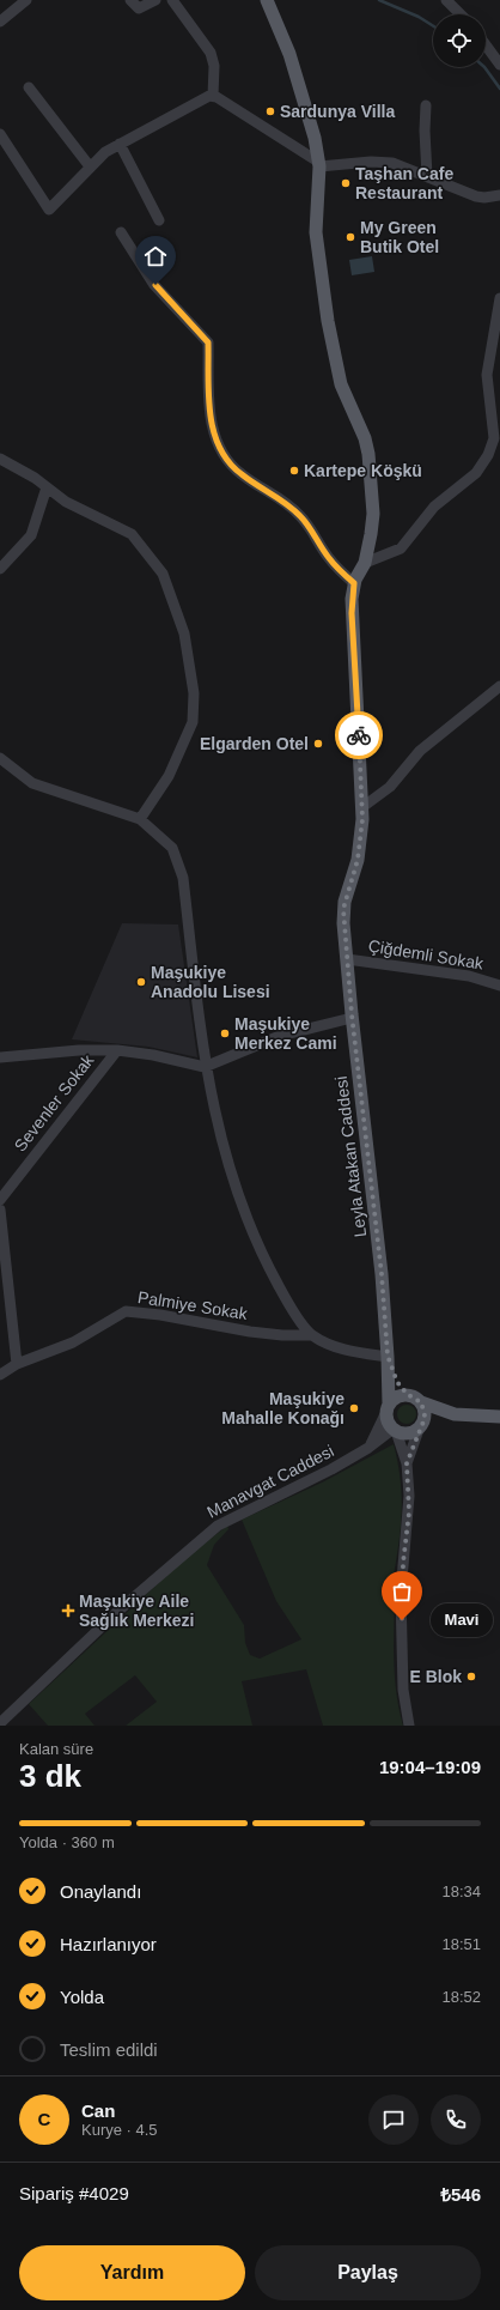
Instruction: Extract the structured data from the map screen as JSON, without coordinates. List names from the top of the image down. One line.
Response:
{"streets":{"main road":["Leyla Atakan Caddesi"],"street":["Çiğdemli Sokak","Sevenler Sokak","Palmiye Sokak","Manavgat Caddesi"]},"crossings":[["Çiğdemli Sokak","Leyla Atakan Caddesi"]],"places":{"other":["Sardunya Villa","Taşhan Cafe Restaurant","My Green Butik Otel","Kartepe Köşkü","Elgarden Otel","Maşukiye Anadolu Lisesi","Maşukiye Merkez Cami","Maşukiye Mahalle Konağı","Mavi","E Blok"],"health":["Maşukiye Aile Sağlık Merkezi"]},"page":{"bubble":"Mavi","heading":["3 dk","Kalan süre","19:04–19:09"],"panel":["Can","Kurye · 4.5","Sipariş #4029","₺546"],"bar":"Yolda · 360 m","list":[["Onaylandı","18:34"],["Hazırlanıyor","18:51"],["Yolda","18:52"],"Teslim edildi"],"round":"C","buttons":["Yardım","Paylaş"]}}
